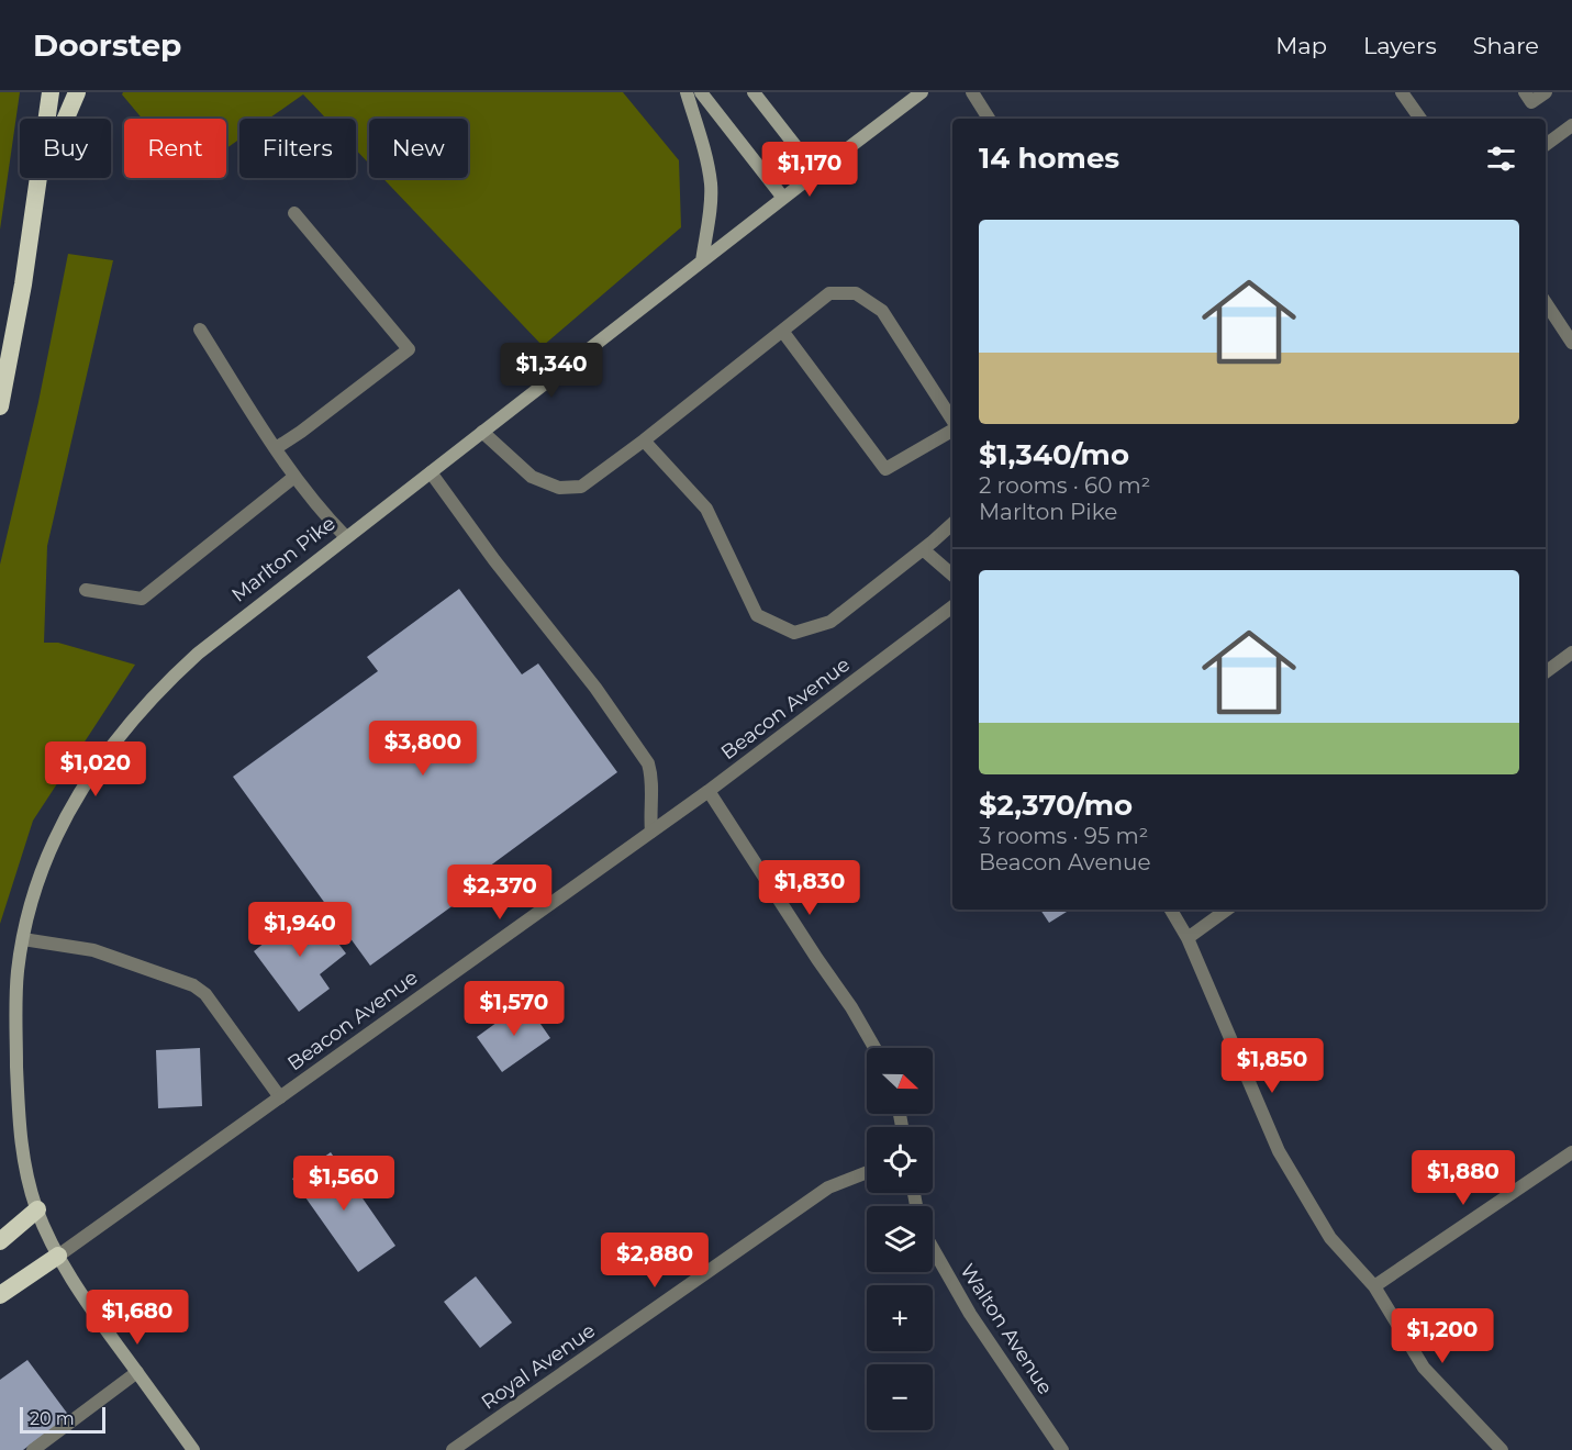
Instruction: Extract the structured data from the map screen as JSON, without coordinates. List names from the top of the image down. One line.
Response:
{"streets":{"main road":["Marlton Pike"],"street":["Beacon Avenue","Walton Avenue","Royal Avenue"]},"crossings":[["Marlton Pike","Beacon Avenue"]],"scale_bar":"20 m","north":"right","page":{"header":"Doorstep","nav":["Map","Layers","Share"],"chip":["Buy","Rent","Filters","New"],"heading":"14 homes","price":["$1,170","$1,340","$3,800","$1,020","$1,830","$2,370","$1,940","$1,570","$1,850","$1,880","$1,560","$2,880","$1,680","$1,200"],"list":[{"name":"$1,340/mo","note":"2 rooms · 60 m² · Marlton Pike"},{"name":"$2,370/mo","note":"3 rooms · 95 m² · Beacon Avenue"}],"map_buttons":["+","−"],"scale":"20 m"}}
